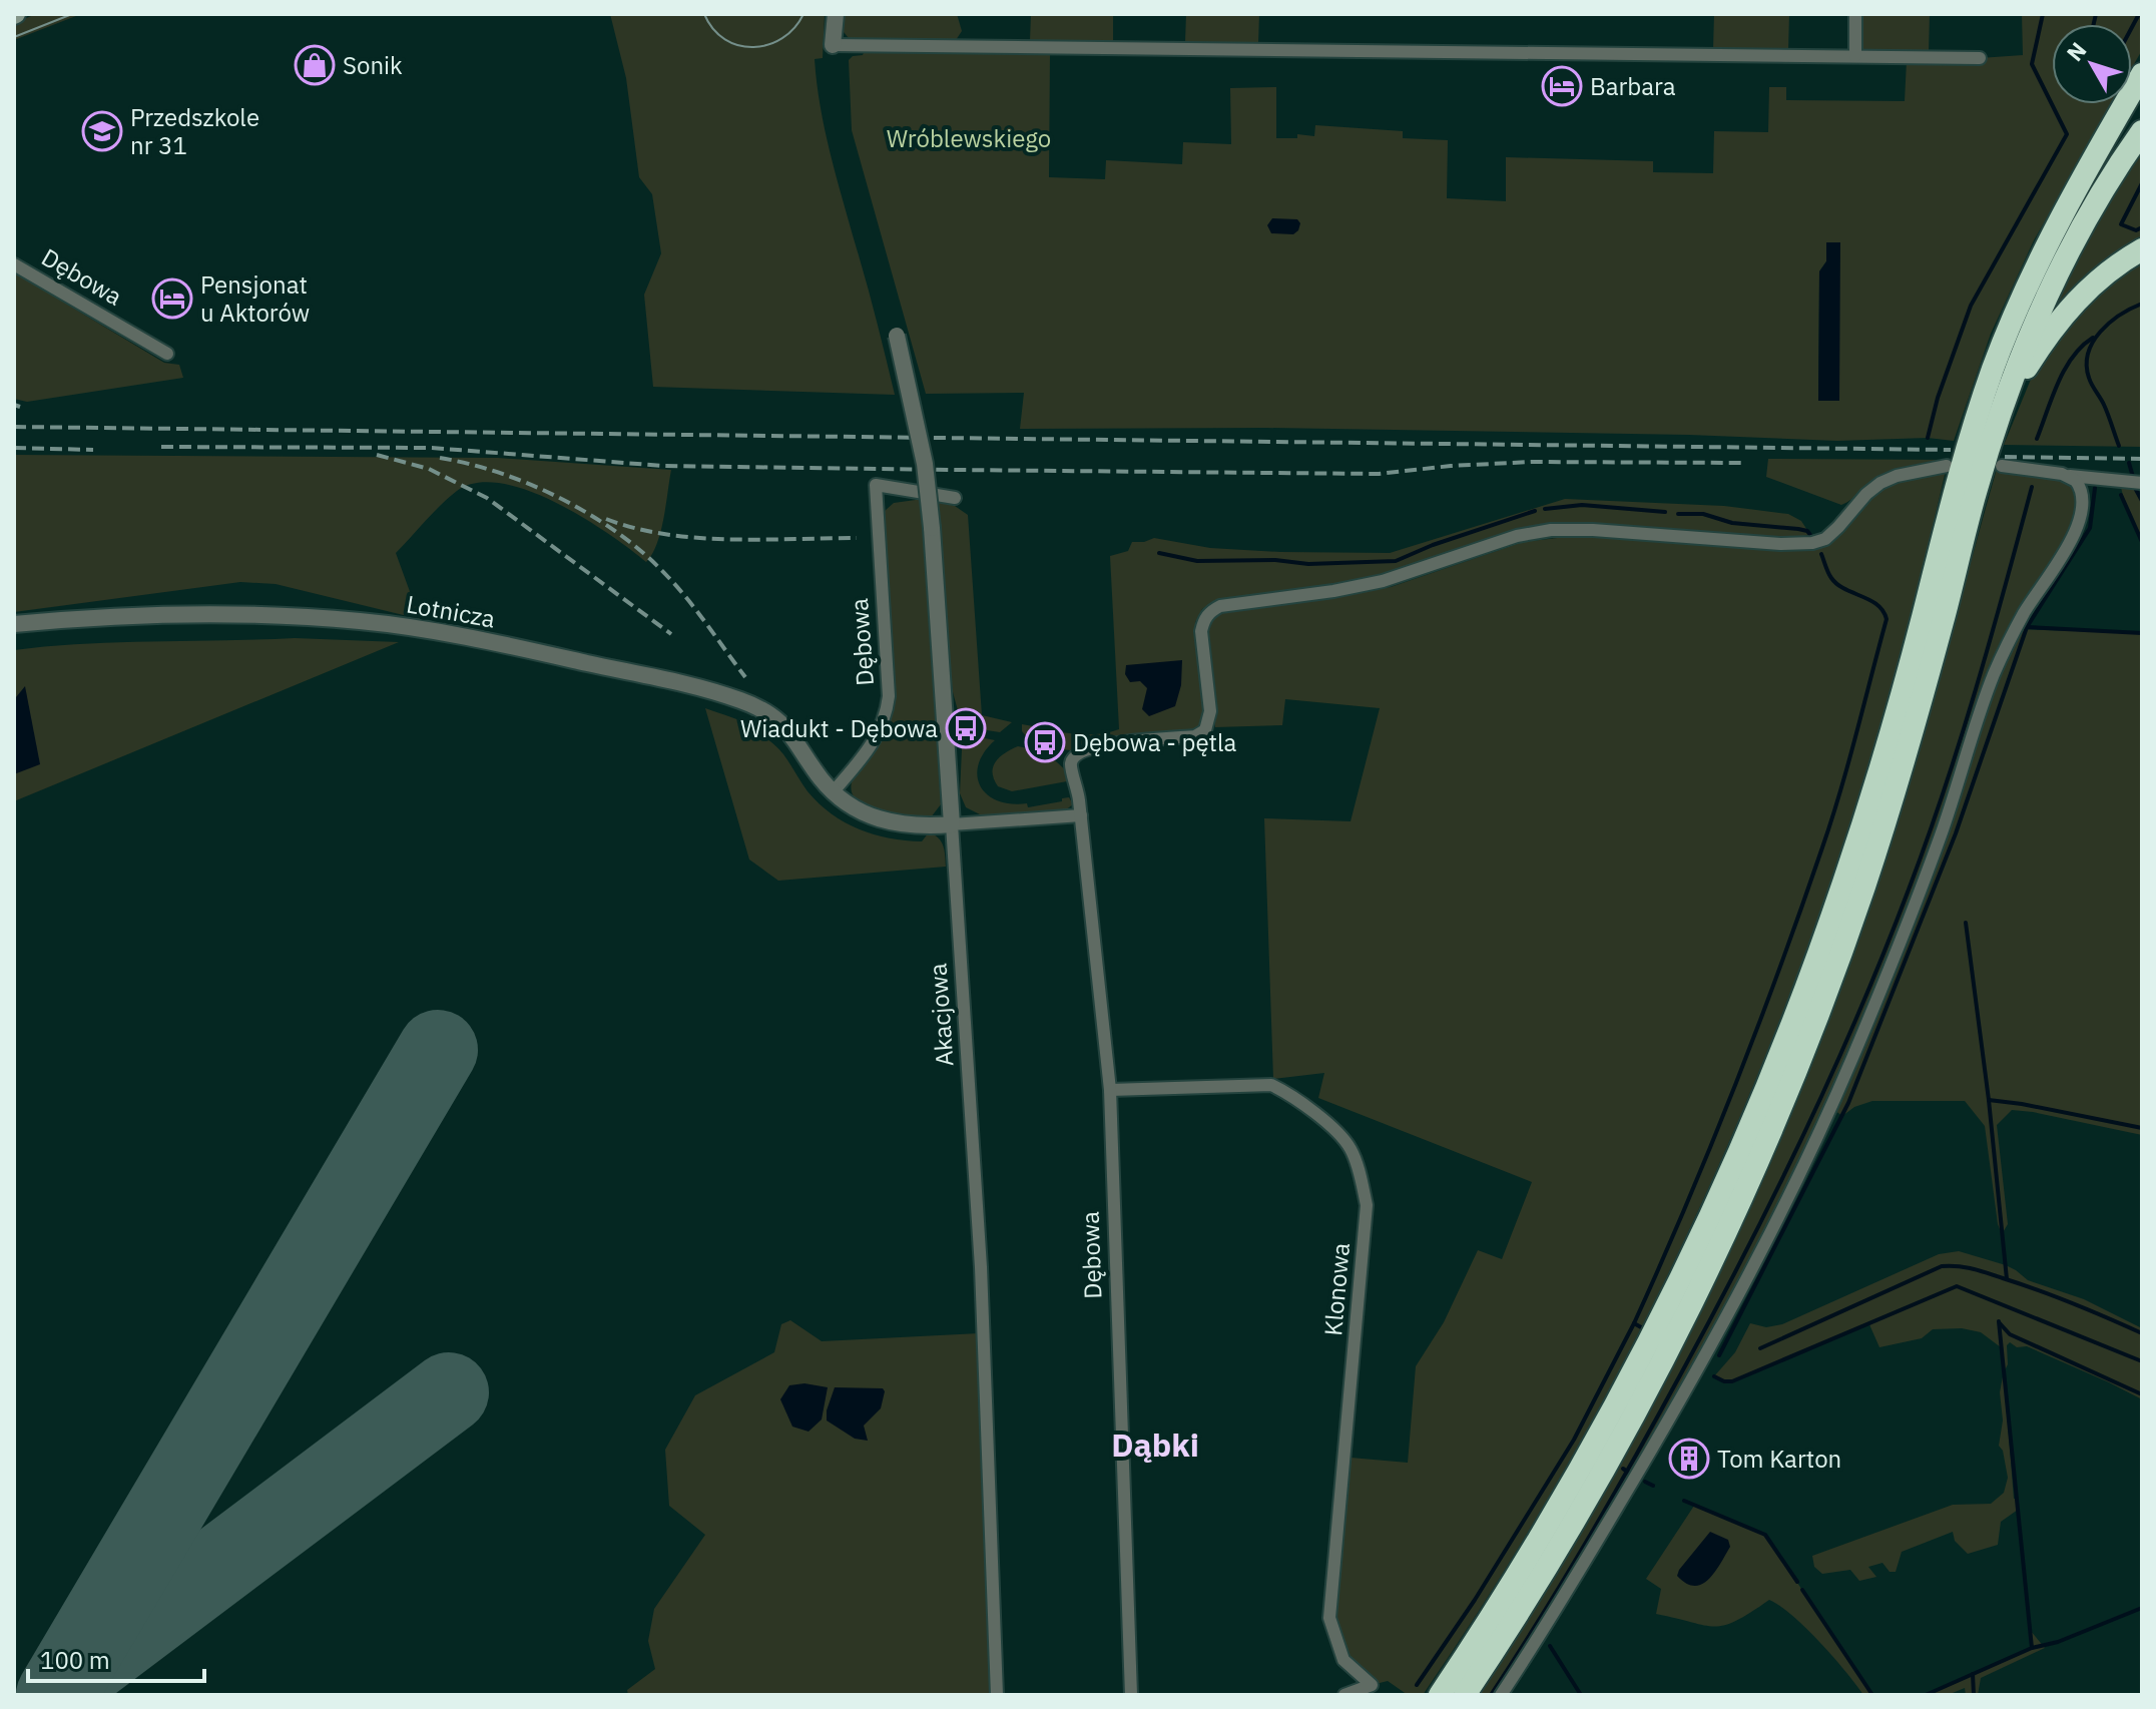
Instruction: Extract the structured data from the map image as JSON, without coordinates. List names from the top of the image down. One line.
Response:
{"streets":{"street":["Dębowa","Lotnicza","Akacjowa","Klonowa"]},"crossings":[["Dębowa","Lotnicza"],["Dębowa","Klonowa"]],"districts":["Dąbki"],"parks":["Wróblewskiego"],"places":{"shop":["Sonik"],"hotel":["Barbara","Pensjonat u Aktorów"],"school or university":["Przedszkole nr 31"],"bus stop":["Wiadukt - Dębowa","Dębowa - pętla"],"building":["Tom Karton"]},"scale_bar":"100 m","north":"top left"}
